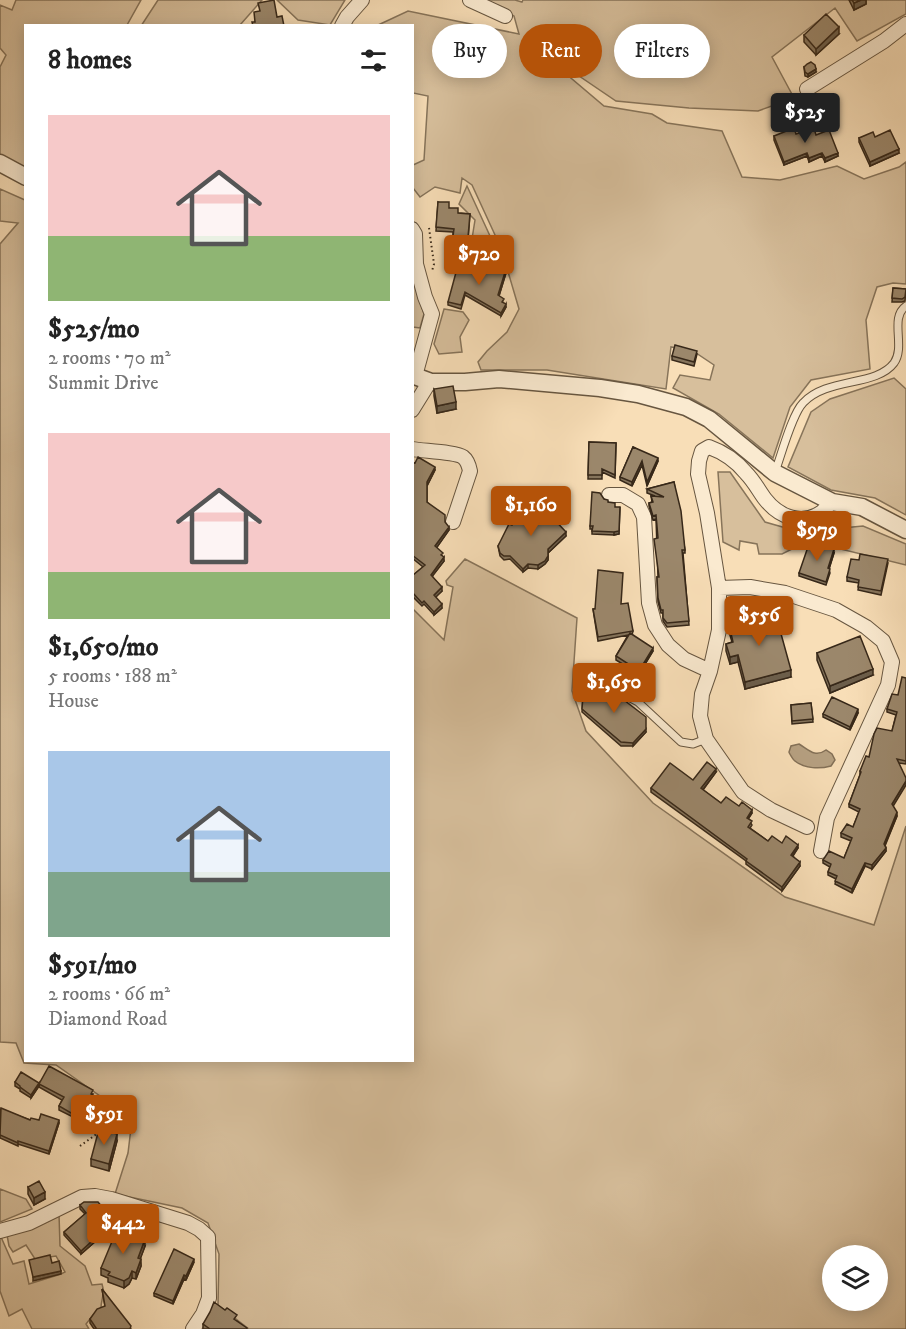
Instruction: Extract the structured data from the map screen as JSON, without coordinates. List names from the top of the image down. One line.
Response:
{"page":{"chip":["Buy","Rent","Filters"],"heading":"8 homes","price":["$525","$720","$1,160","$979","$556","$1,650","$591","$442"],"list":[{"name":"$525/mo","note":"2 rooms · 70 m² · Summit Drive"},{"name":"$1,650/mo","note":"5 rooms · 188 m² · House"},{"name":"$591/mo","note":"2 rooms · 66 m² · Diamond Road"}]}}
